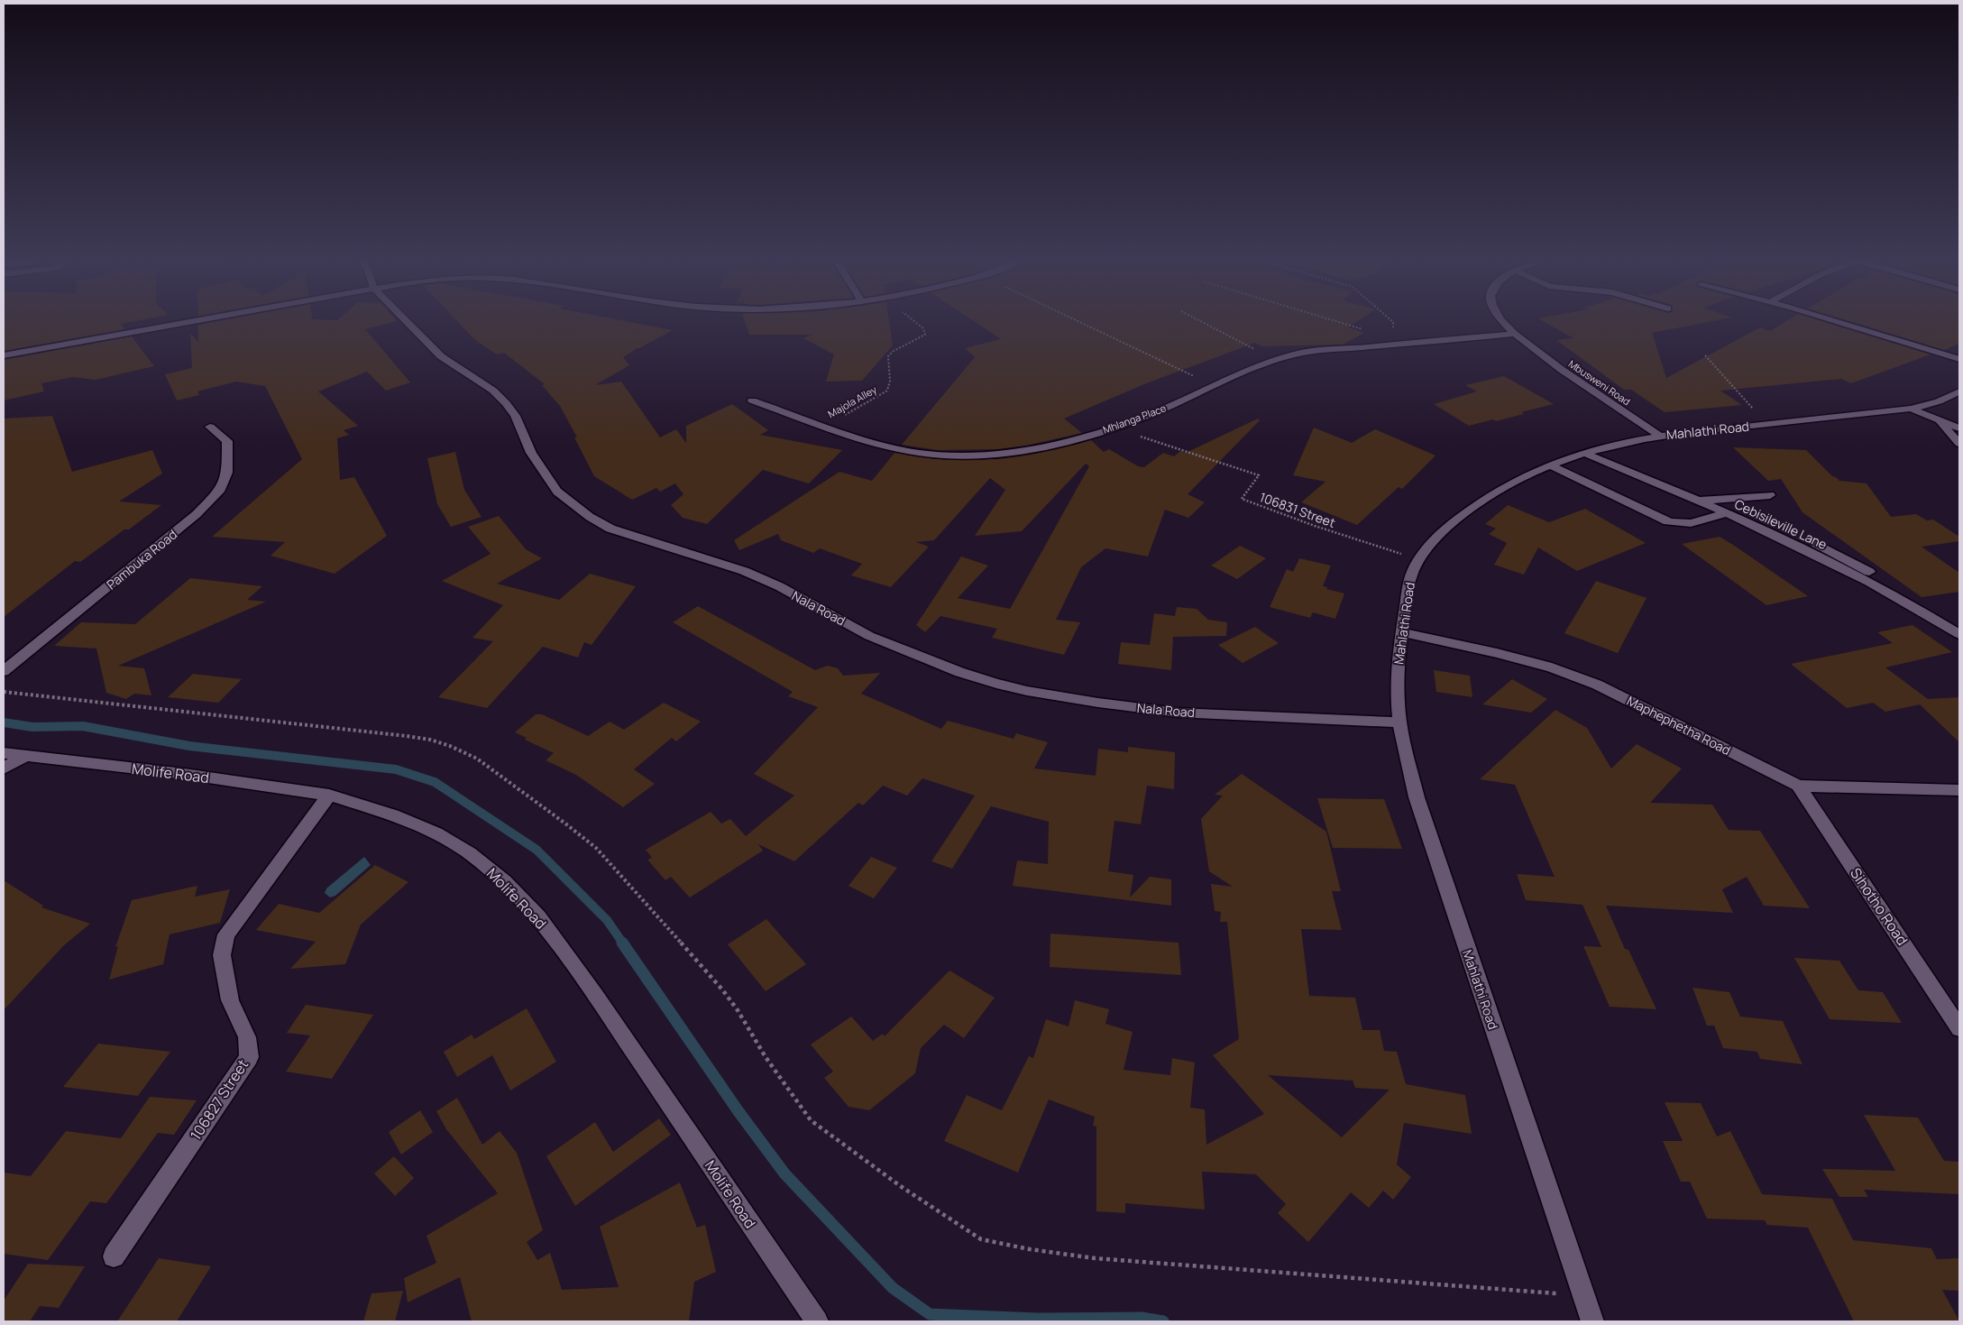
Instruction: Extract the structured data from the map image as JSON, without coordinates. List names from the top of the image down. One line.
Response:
{"streets":{"street":["Mbusweni Road","Mhlanga Place","Mahlathi Road","Cebisileville Lane","Pambuka Road","Nala Road","Maphephetha Road","Molife Road","Sihotho Road","106827 Street"],"path":["Majola Alley","106831 Street"]},"crossings":[["Mbusweni Road","Mhlanga Place"],["Mbusweni Road","Mahlathi Road"],["Majola Alley","Mhlanga Place"],["Mhlanga Place","106831 Street"],["Mahlathi Road","106831 Street"],["Mahlathi Road","Cebisileville Lane"],["Mahlathi Road","Nala Road"],["Mahlathi Road","Maphephetha Road"],["Maphephetha Road","Sihotho Road"],["Molife Road","106827 Street"]]}
